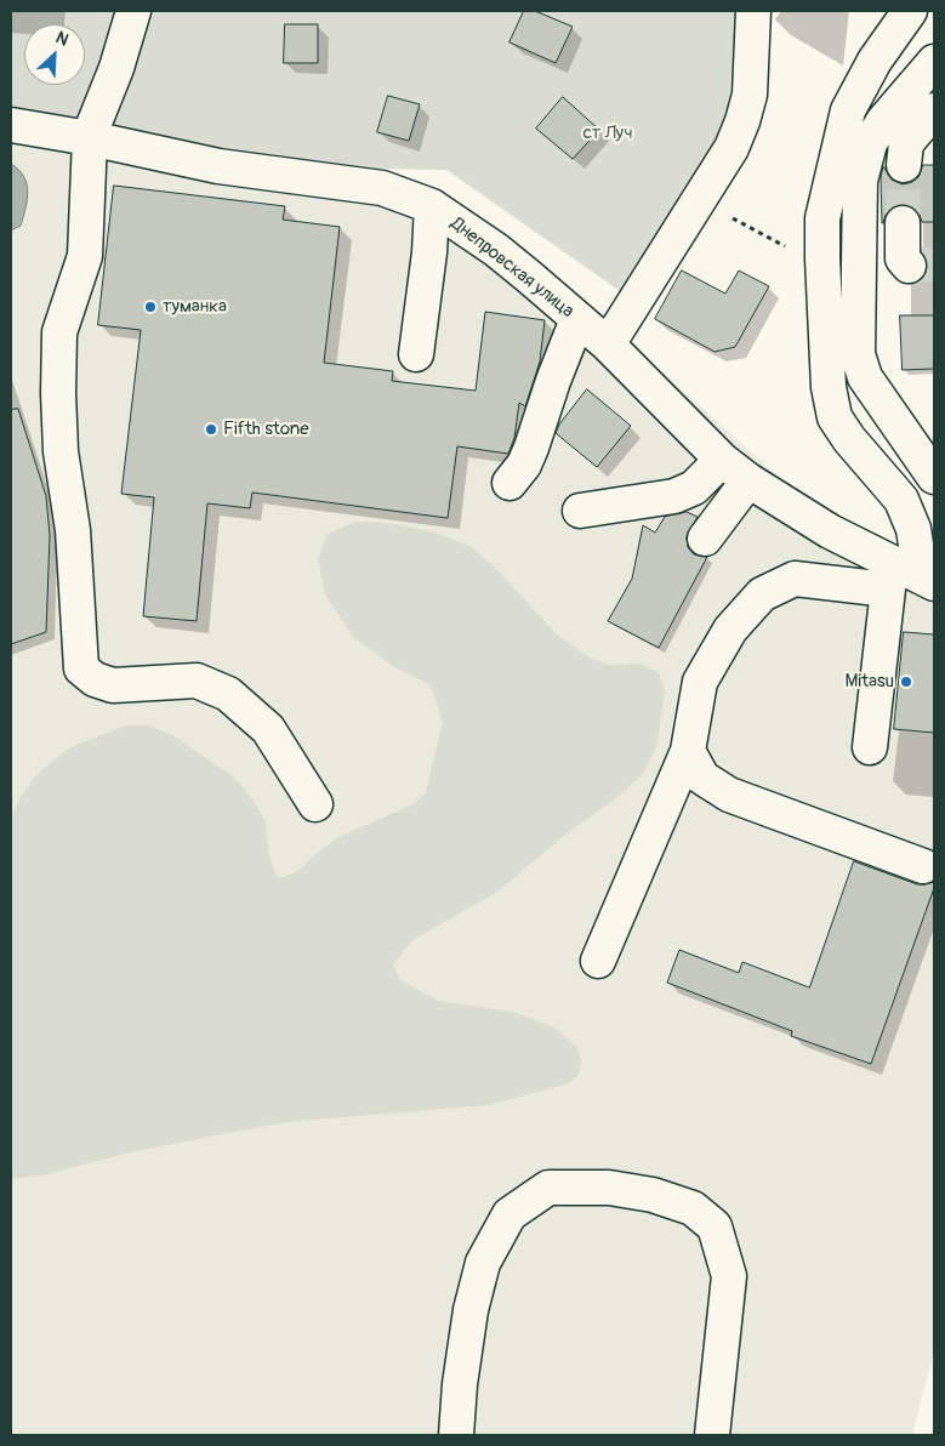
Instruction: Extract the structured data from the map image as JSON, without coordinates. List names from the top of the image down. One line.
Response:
{"streets":{"lane":["Днепровская улица"]},"parks":["ст Луч"],"places":["туманка","Fifth stone","Mitasu"],"north":"top right"}
